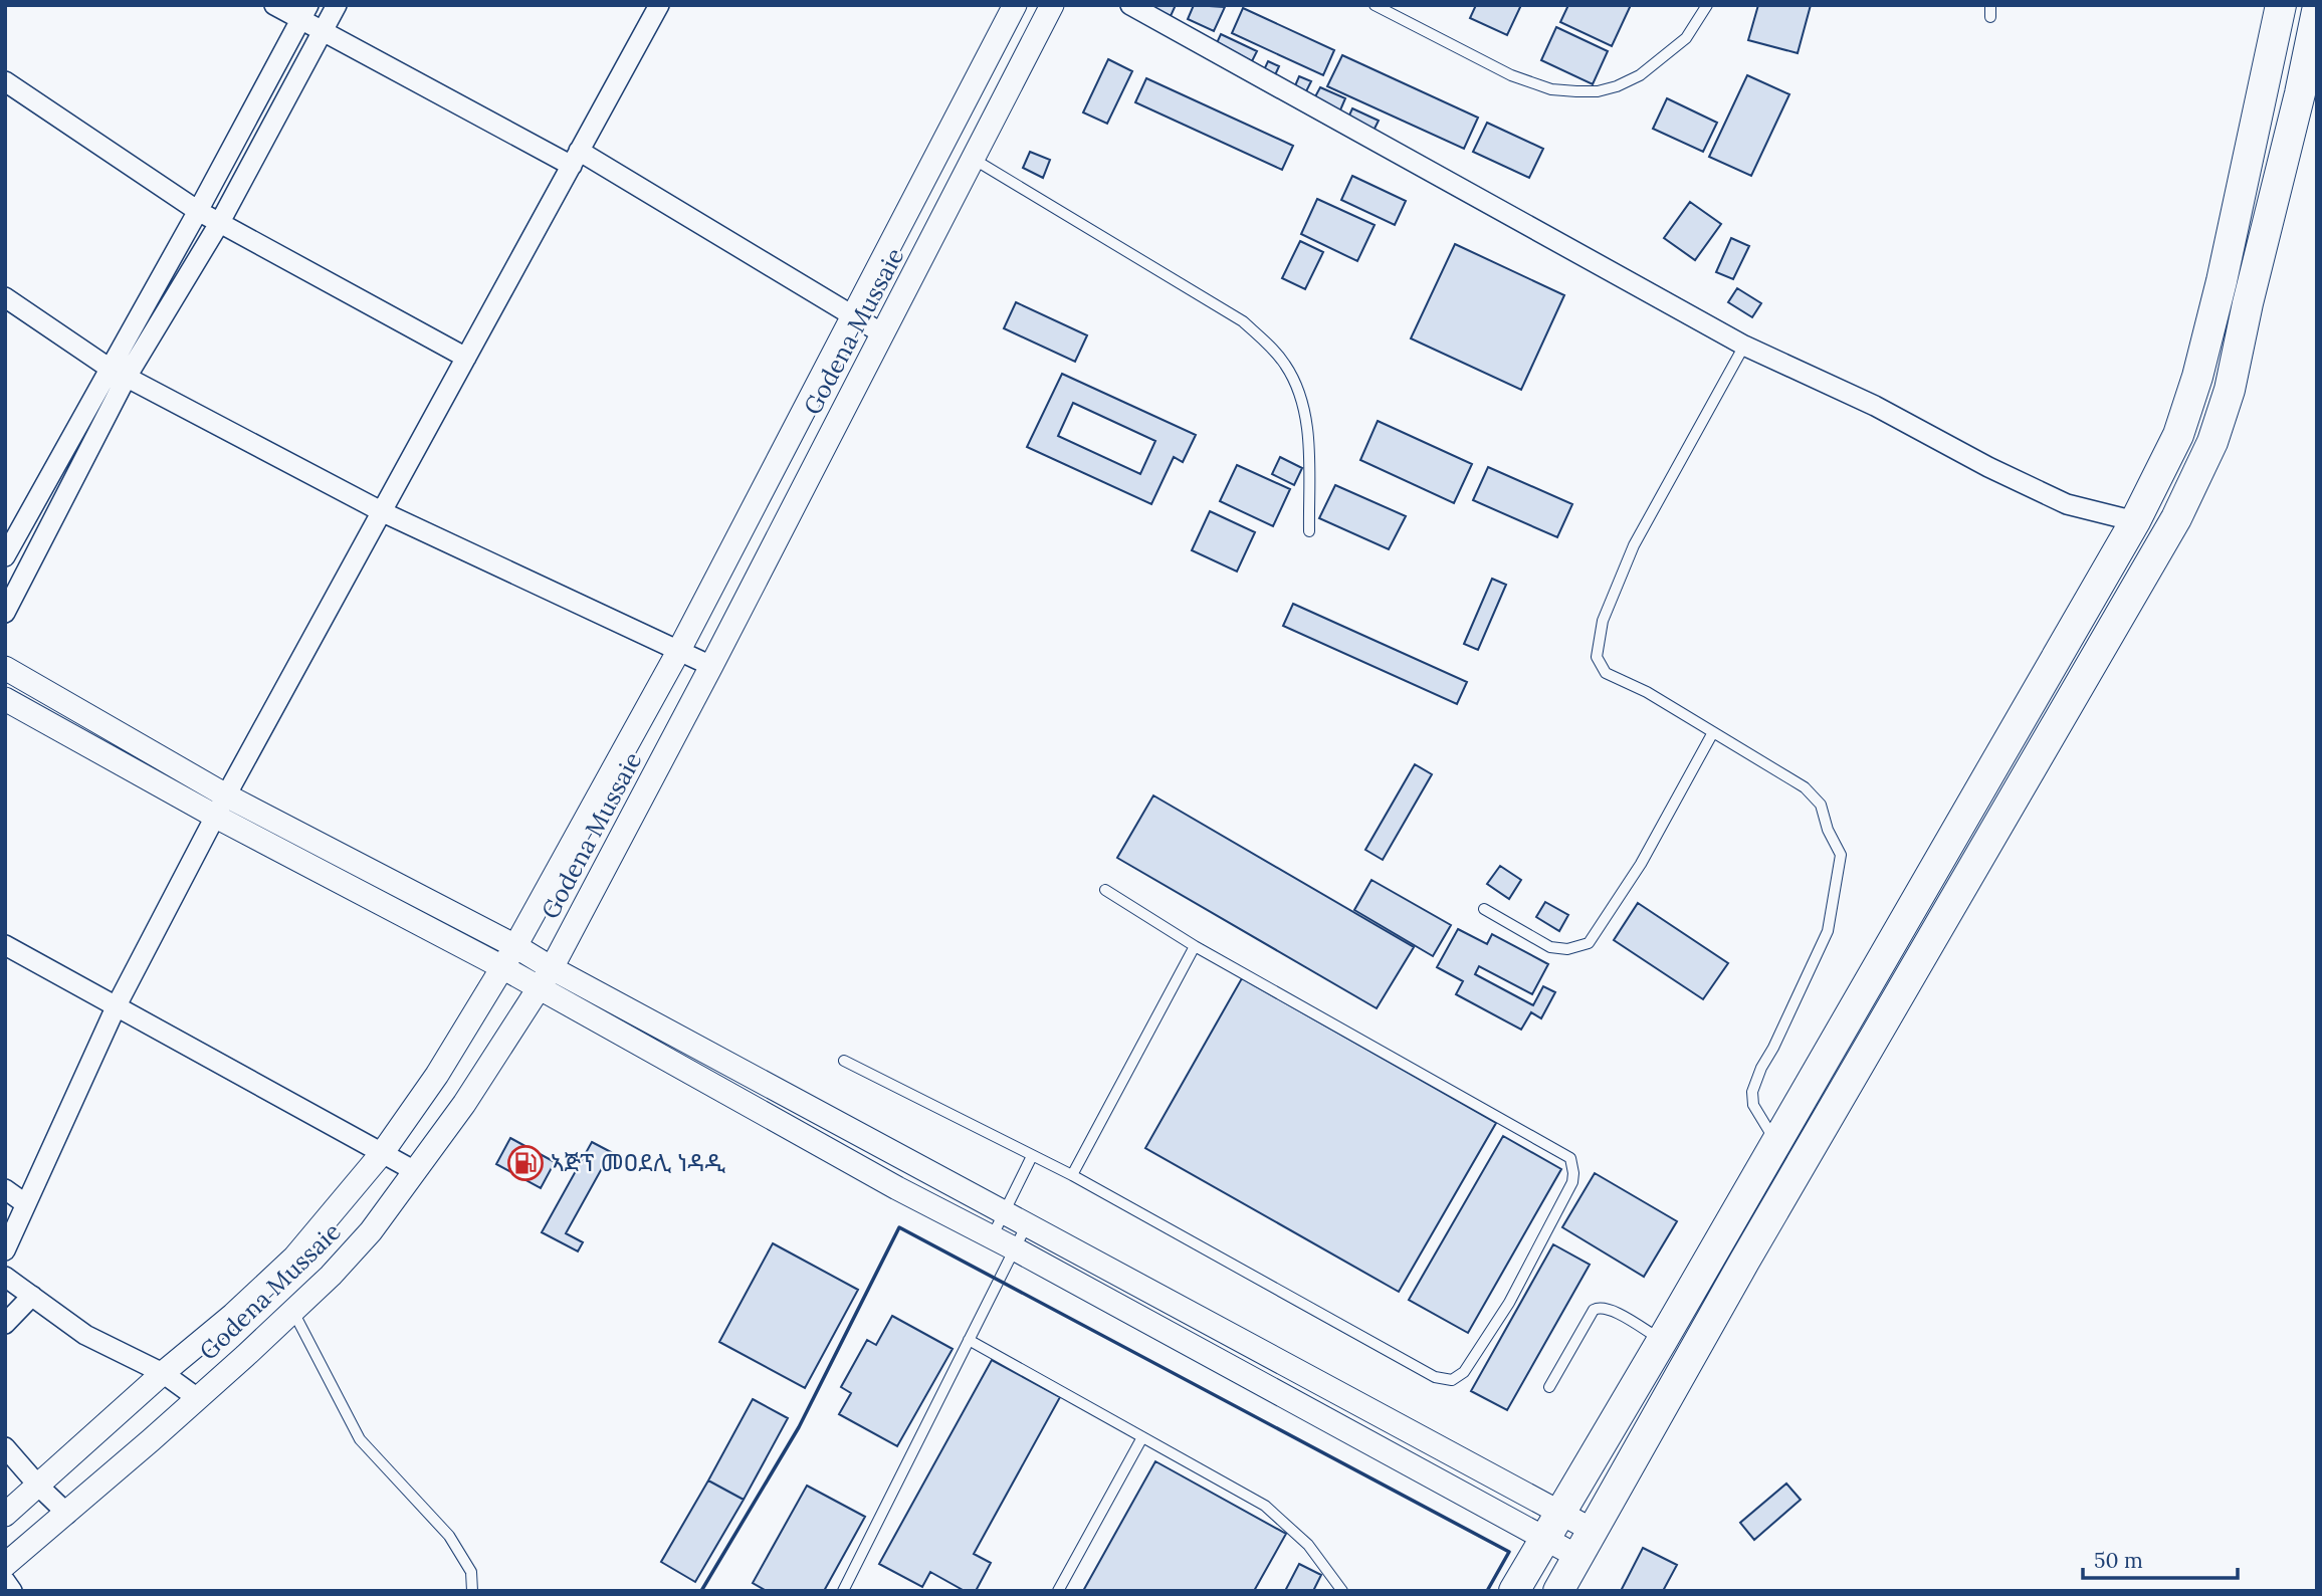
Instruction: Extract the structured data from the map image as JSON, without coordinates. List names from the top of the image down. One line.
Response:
{"streets":{"street":["Godena Mussaie"]},"places":{"fuel station":["ኣጅፕ መዐደሊ ነዳዲ"]},"scale_bar":"50 m"}
